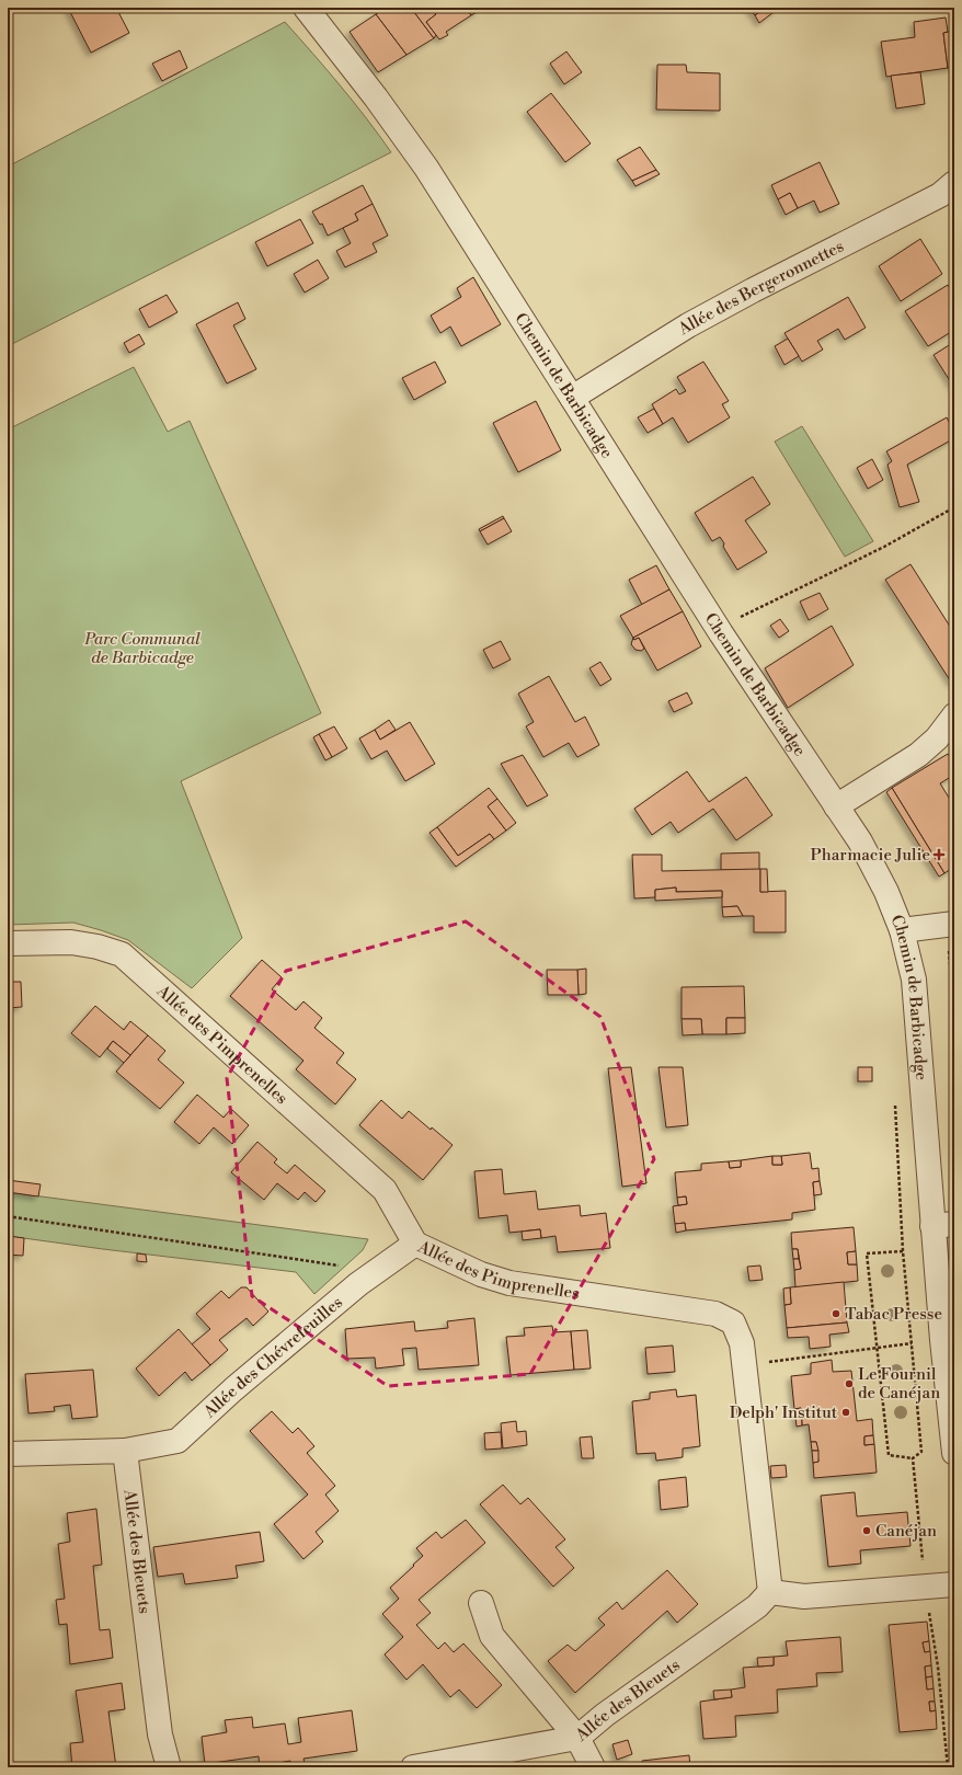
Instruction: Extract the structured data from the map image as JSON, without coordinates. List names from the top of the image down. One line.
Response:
{"streets":{"street":["Allée des Bergeronnettes","Chemin de Barbicadge","Allée des Pimprenelles","Allée des Chévrefeuilles","Allée des Bleuets"]},"crossings":[["Allée des Bergeronnettes","Chemin de Barbicadge"],["Allée des Pimprenelles","Allée des Chévrefeuilles"],["Allée des Pimprenelles","Allée des Bleuets"],["Allée des Chévrefeuilles","Allée des Bleuets"]],"parks":["Parc Communal de Barbicadge"],"places":{"health":["Pharmacie Julie"],"other":["Tabac Presse","Le Fournil de Canéjan","Delph' Institut","Canéjan"]}}
